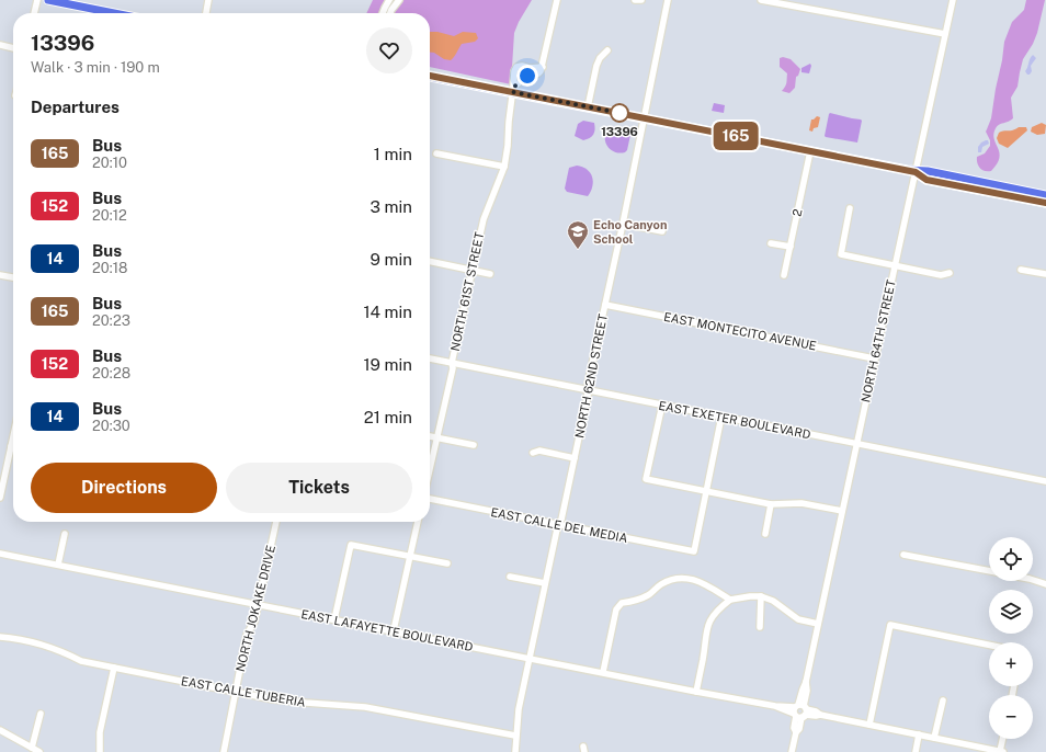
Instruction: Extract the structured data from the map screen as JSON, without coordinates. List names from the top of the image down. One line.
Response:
{"streets":{"street":["2","NORTH 61ST STREET","EAST MONTECITO AVENUE","NORTH 64TH STREET","NORTH 62ND STREET","EAST EXETER BOULEVARD","EAST CALLE DEL MEDIA","NORTH JOKAKE DRIVE","EAST LAFAYETTE BOULEVARD","EAST CALLE TUBERIA"]},"crossings":[["NORTH 61ST STREET","EAST EXETER BOULEVARD"],["EAST MONTECITO AVENUE","NORTH 64TH STREET"],["EAST MONTECITO AVENUE","NORTH 62ND STREET"],["NORTH 64TH STREET","EAST EXETER BOULEVARD"],["NORTH 64TH STREET","EAST LAFAYETTE BOULEVARD"],["NORTH 62ND STREET","EAST EXETER BOULEVARD"],["NORTH 62ND STREET","EAST CALLE DEL MEDIA"],["NORTH 62ND STREET","EAST LAFAYETTE BOULEVARD"],["NORTH 62ND STREET","EAST CALLE TUBERIA"],["NORTH JOKAKE DRIVE","EAST LAFAYETTE BOULEVARD"],["NORTH JOKAKE DRIVE","EAST CALLE TUBERIA"]],"places":{"other":["13396"],"school or university":["Echo Canyon School"]},"lines":["bus line 165"],"page":{"on_map":"165","heading":[["13396","Walk · 3 min · 190 m"],"Departures"],"list":[{"mark":"165","name":"Bus","note":"20:10","value":"1 min"},{"mark":"152","name":"Bus","note":"20:12","value":"3 min"},{"mark":"14","name":"Bus","note":"20:18","value":"9 min"},{"mark":"165","name":"Bus","note":"20:23","value":"14 min"},{"mark":"152","name":"Bus","note":"20:28","value":"19 min"},{"mark":"14","name":"Bus","note":"20:30","value":"21 min"}],"buttons":["Directions","Tickets"],"map_buttons":["+","−"]}}
